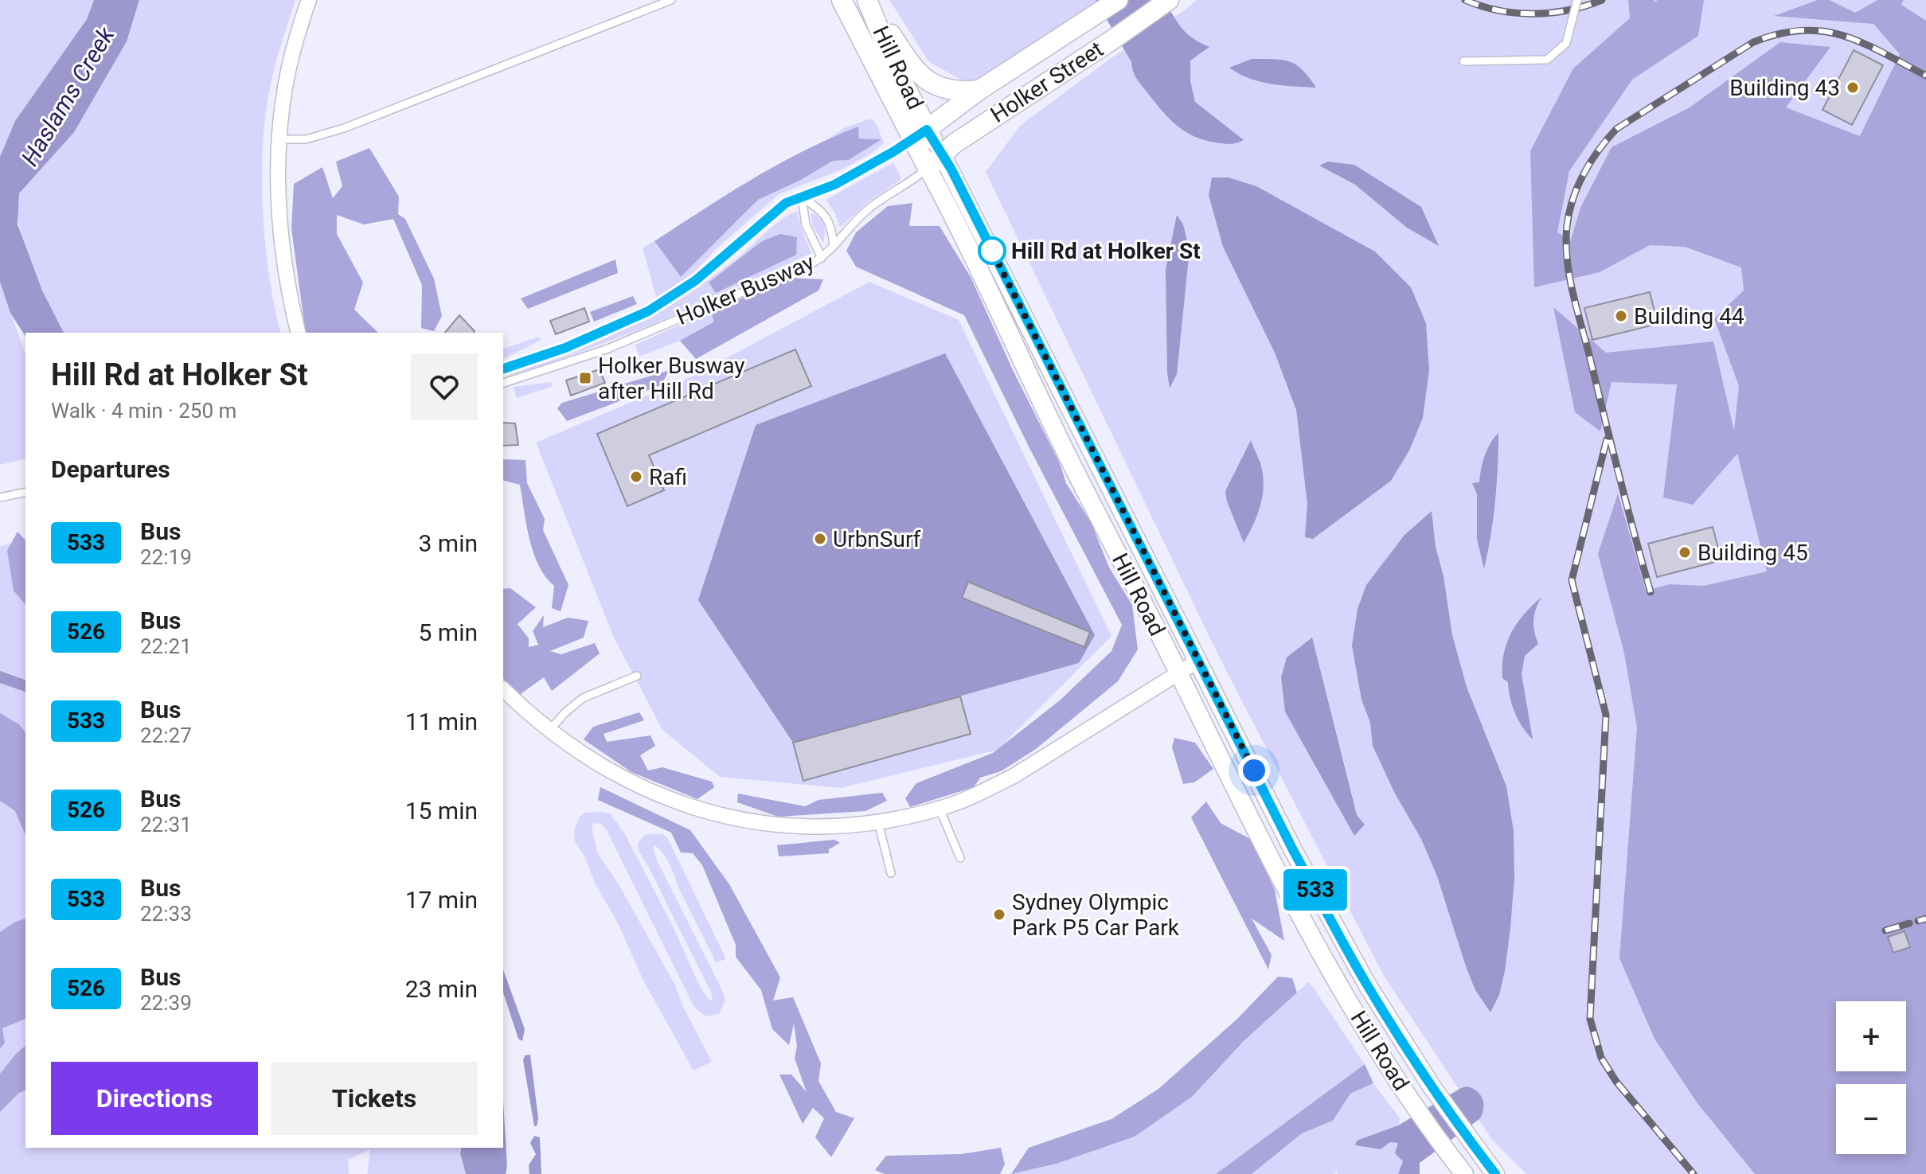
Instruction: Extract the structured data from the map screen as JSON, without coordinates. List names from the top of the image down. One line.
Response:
{"streets":{"main road":["Hill Road","Holker Street"],"lane":["Holker Busway"]},"crossings":[["Hill Road","Holker Street"],["Hill Road","Holker Busway"],["Holker Street","Holker Busway"]],"water":["Haslams Creek"],"places":{"other":["Building 43","Hill Rd at Holker St","Building 44","Rafi","UrbnSurf","Building 45","Sydney Olympic Park P5 Car Park"],"transit":["Holker Busway after Hill Rd"]},"lines":["bus line 533"],"page":{"on_map":"533","heading":[["Hill Rd at Holker St","Walk · 4 min · 250 m"],"Departures"],"list":[{"mark":"533","name":"Bus","note":"22:19","value":"3 min"},{"mark":"526","name":"Bus","note":"22:21","value":"5 min"},{"mark":"533","name":"Bus","note":"22:27","value":"11 min"},{"mark":"526","name":"Bus","note":"22:31","value":"15 min"},{"mark":"533","name":"Bus","note":"22:33","value":"17 min"},{"mark":"526","name":"Bus","note":"22:39","value":"23 min"}],"map_buttons":["+","−"],"buttons":["Directions","Tickets"]}}
